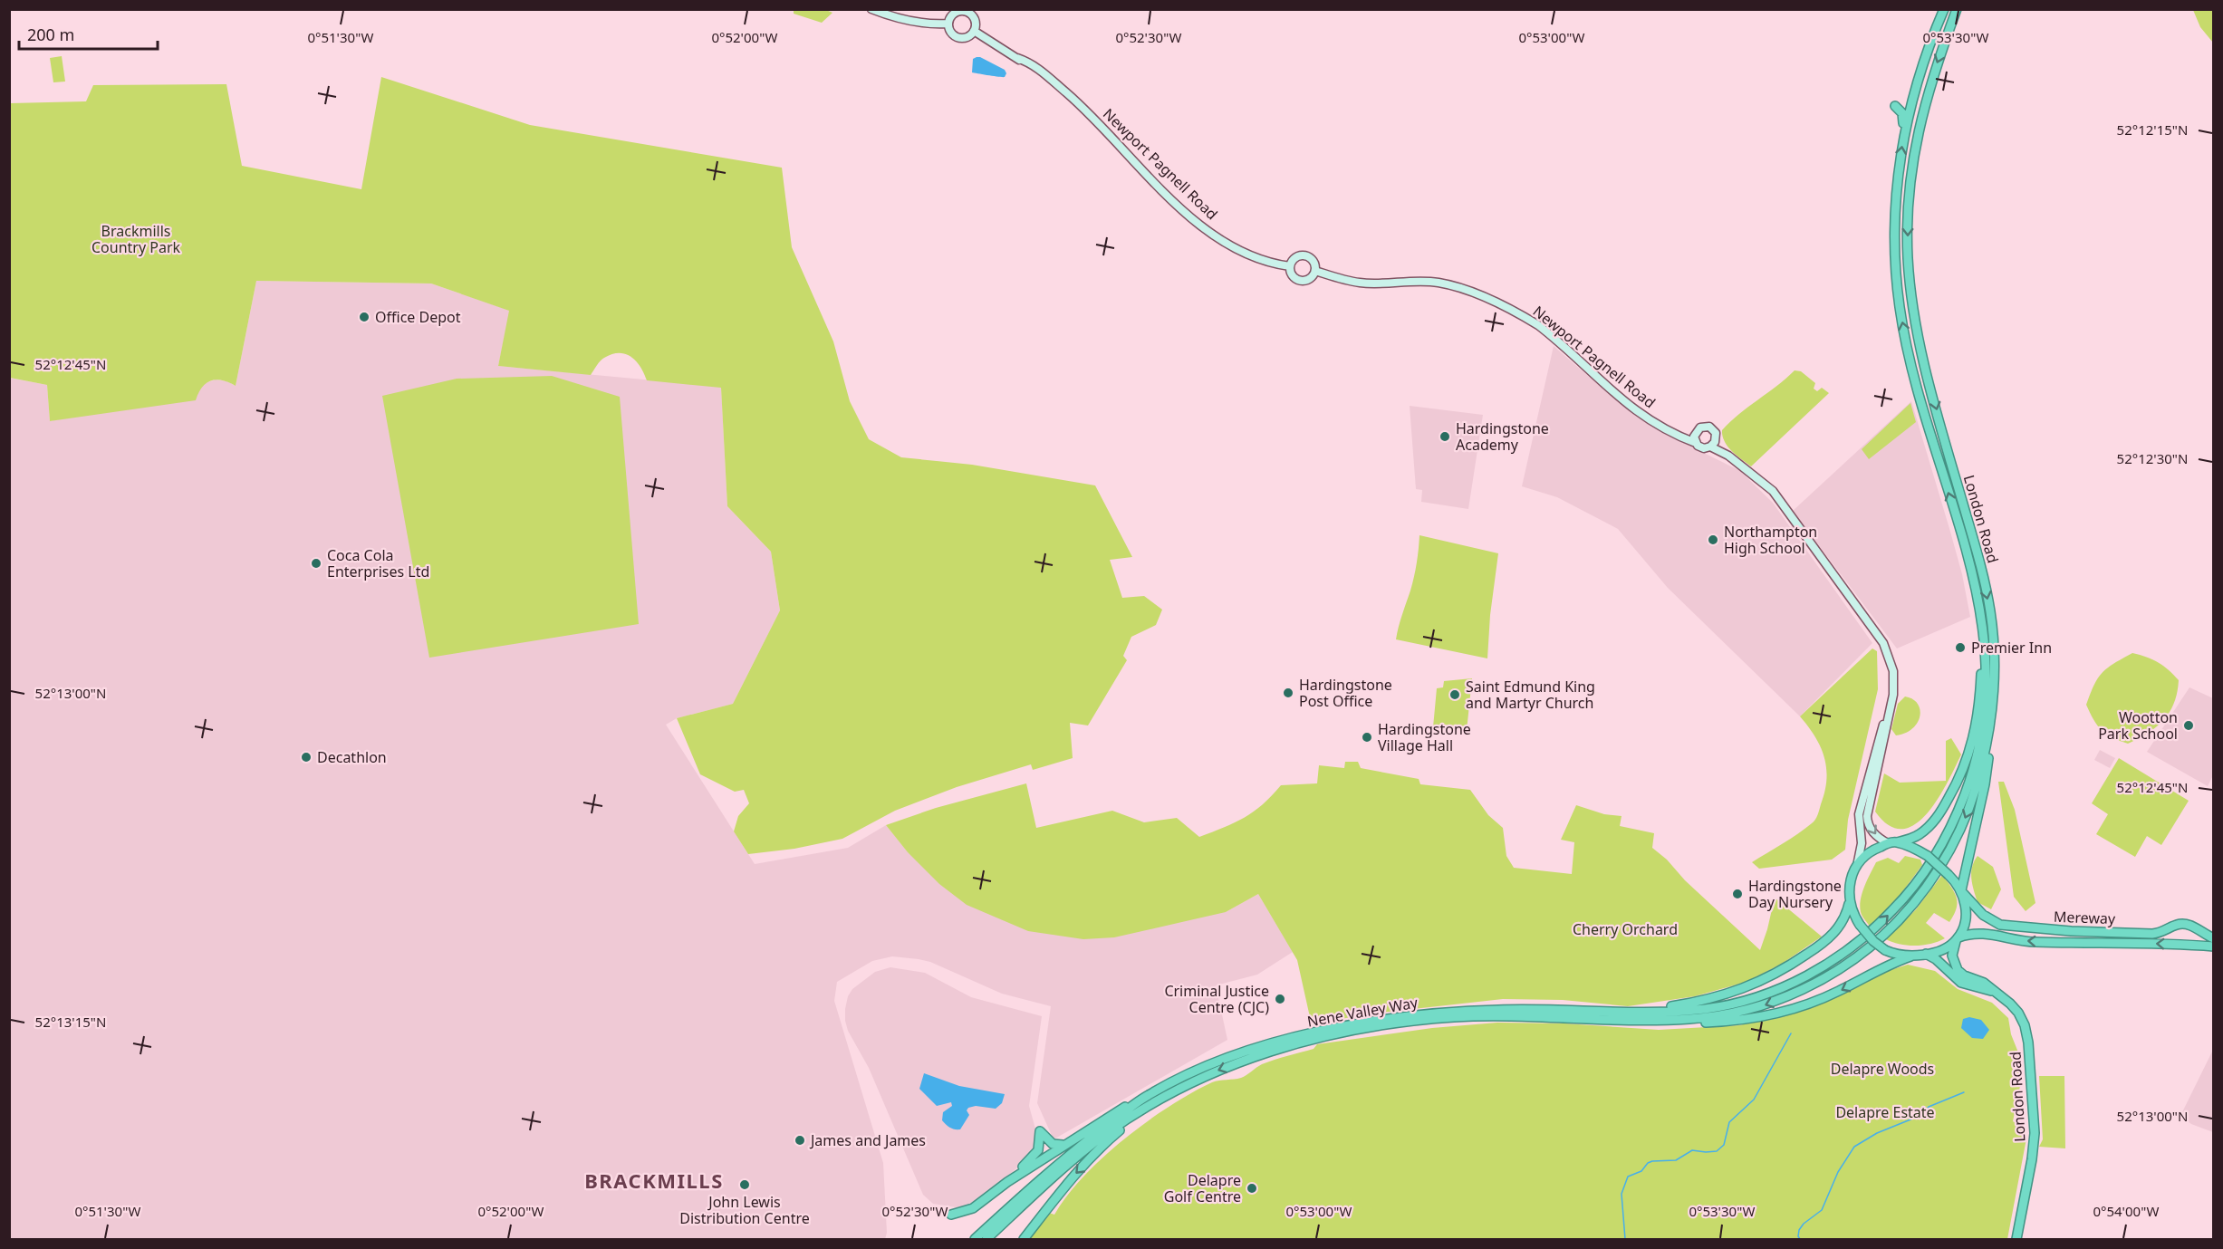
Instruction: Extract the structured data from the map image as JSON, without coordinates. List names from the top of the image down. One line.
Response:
{"streets":{"highway":["London Road","Mereway","Nene Valley Way"],"main road":["Newport Pagnell Road"]},"crossings":[["London Road","Mereway"],["London Road","Nene Valley Way"]],"districts":["BRACKMILLS"],"parks":["Brackmills Country Park","Cherry Orchard","Delapre Woods","Delapre Estate"],"places":["Office Depot","Hardingstone Academy","Northampton High School","Coca Cola Enterprises Ltd","Premier Inn","Hardingstone Post Office","Saint Edmund King and Martyr Church","Wootton Park School","Hardingstone Village Hall","Decathlon","Hardingstone Day Nursery","Criminal Justice Centre (CJC)","James and James","John Lewis Distribution Centre","Delapre Golf Centre"],"scale_bar":"200 m","coordinates":["0°51'30\"W","0°52'00\"W","0°52'30\"W","0°53'30\"W","0°53'00\"W","52°12'15\"N","52°12'45\"N","52°12'30\"N","52°13'00\"N","52°13'15\"N","0°54'00\"W"]}
